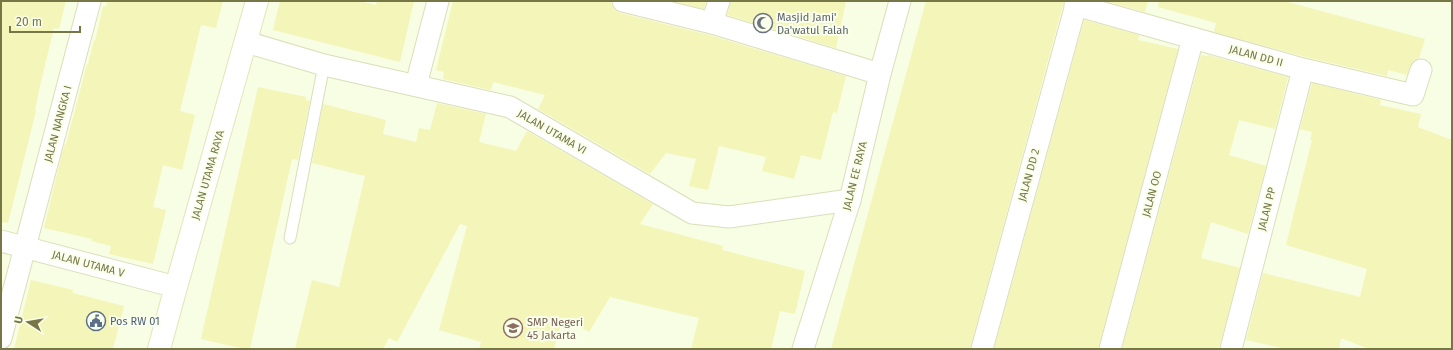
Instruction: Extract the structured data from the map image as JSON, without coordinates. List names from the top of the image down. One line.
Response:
{"streets":{"main road":["JALAN UTAMA RAYA"],"street":["JALAN DD II","JALAN NANGKA I","JALAN UTAMA VI","JALAN DD 2","JALAN EE RAYA","JALAN OO","JALAN PP","JALAN UTAMA V"]},"crossings":[["JALAN DD II","JALAN DD 2"],["JALAN DD II","JALAN OO"],["JALAN DD II","JALAN PP"],["JALAN NANGKA I","JALAN UTAMA V"],["JALAN UTAMA VI","JALAN UTAMA RAYA"],["JALAN UTAMA VI","JALAN EE RAYA"],["JALAN UTAMA RAYA","JALAN UTAMA V"]],"places":{"mosque":["Masjid Jami' Da'watul Falah"],"public building":["Pos RW 01"],"school or university":["SMP Negeri 45 Jakarta"]},"scale_bar":"20 m","north":"left"}
